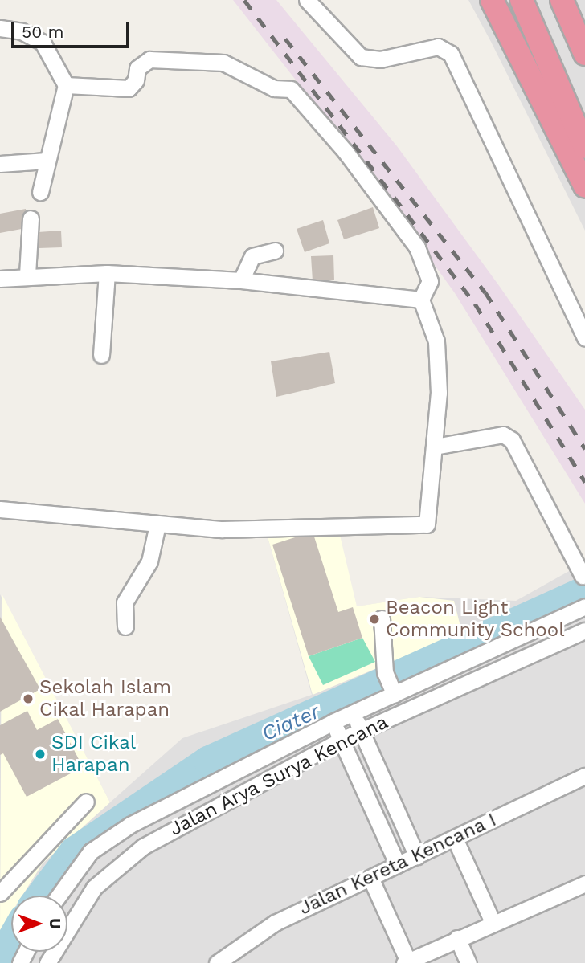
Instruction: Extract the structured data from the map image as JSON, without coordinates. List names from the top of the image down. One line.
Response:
{"streets":{"street":["Jalan Arya Surya Kencana","Jalan Kereta Kencana I"]},"water":["Ciater"],"places":["Beacon Light Community School","Sekolah Islam Cikal Harapan","SDI Cikal Harapan"],"scale_bar":"50 m","north":"right"}
